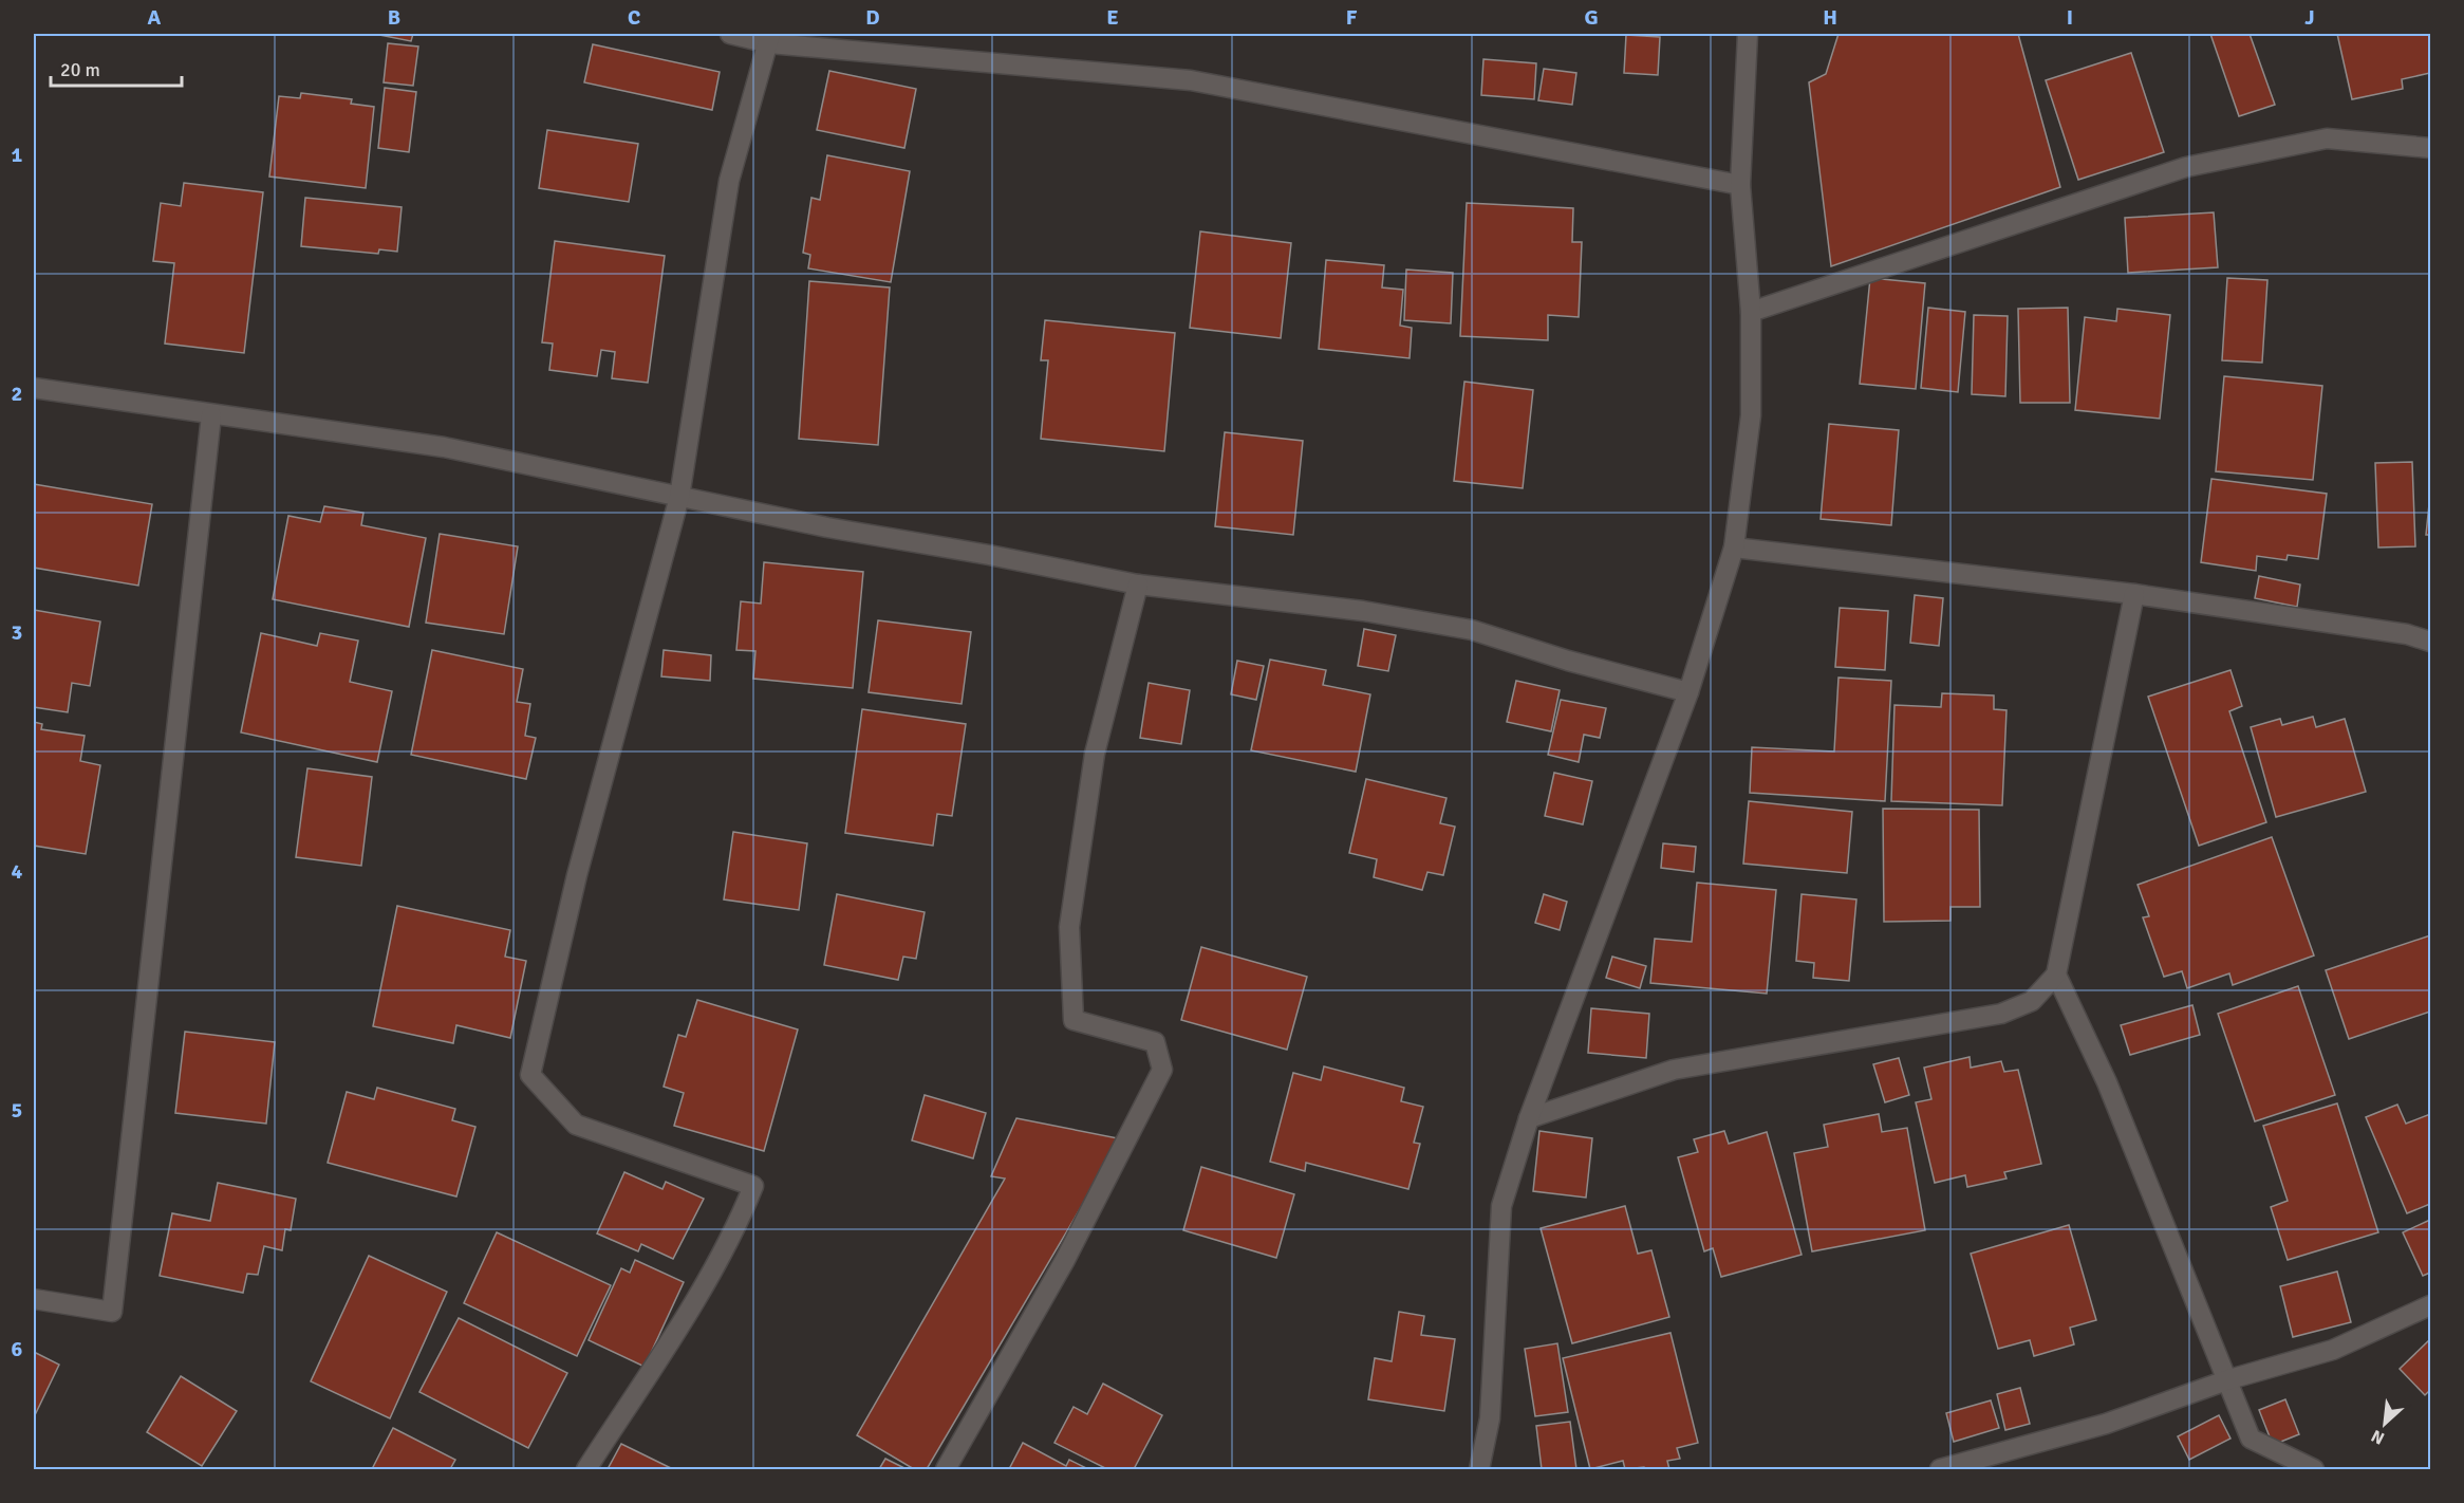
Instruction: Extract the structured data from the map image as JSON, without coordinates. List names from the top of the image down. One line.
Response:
{"scale_bar":"20 m","north":"bottom left","grid":{"columns":["A","B","C","D","E","F","G","H","I","J"],"rows":["1","2","3","4","5","6"]}}
